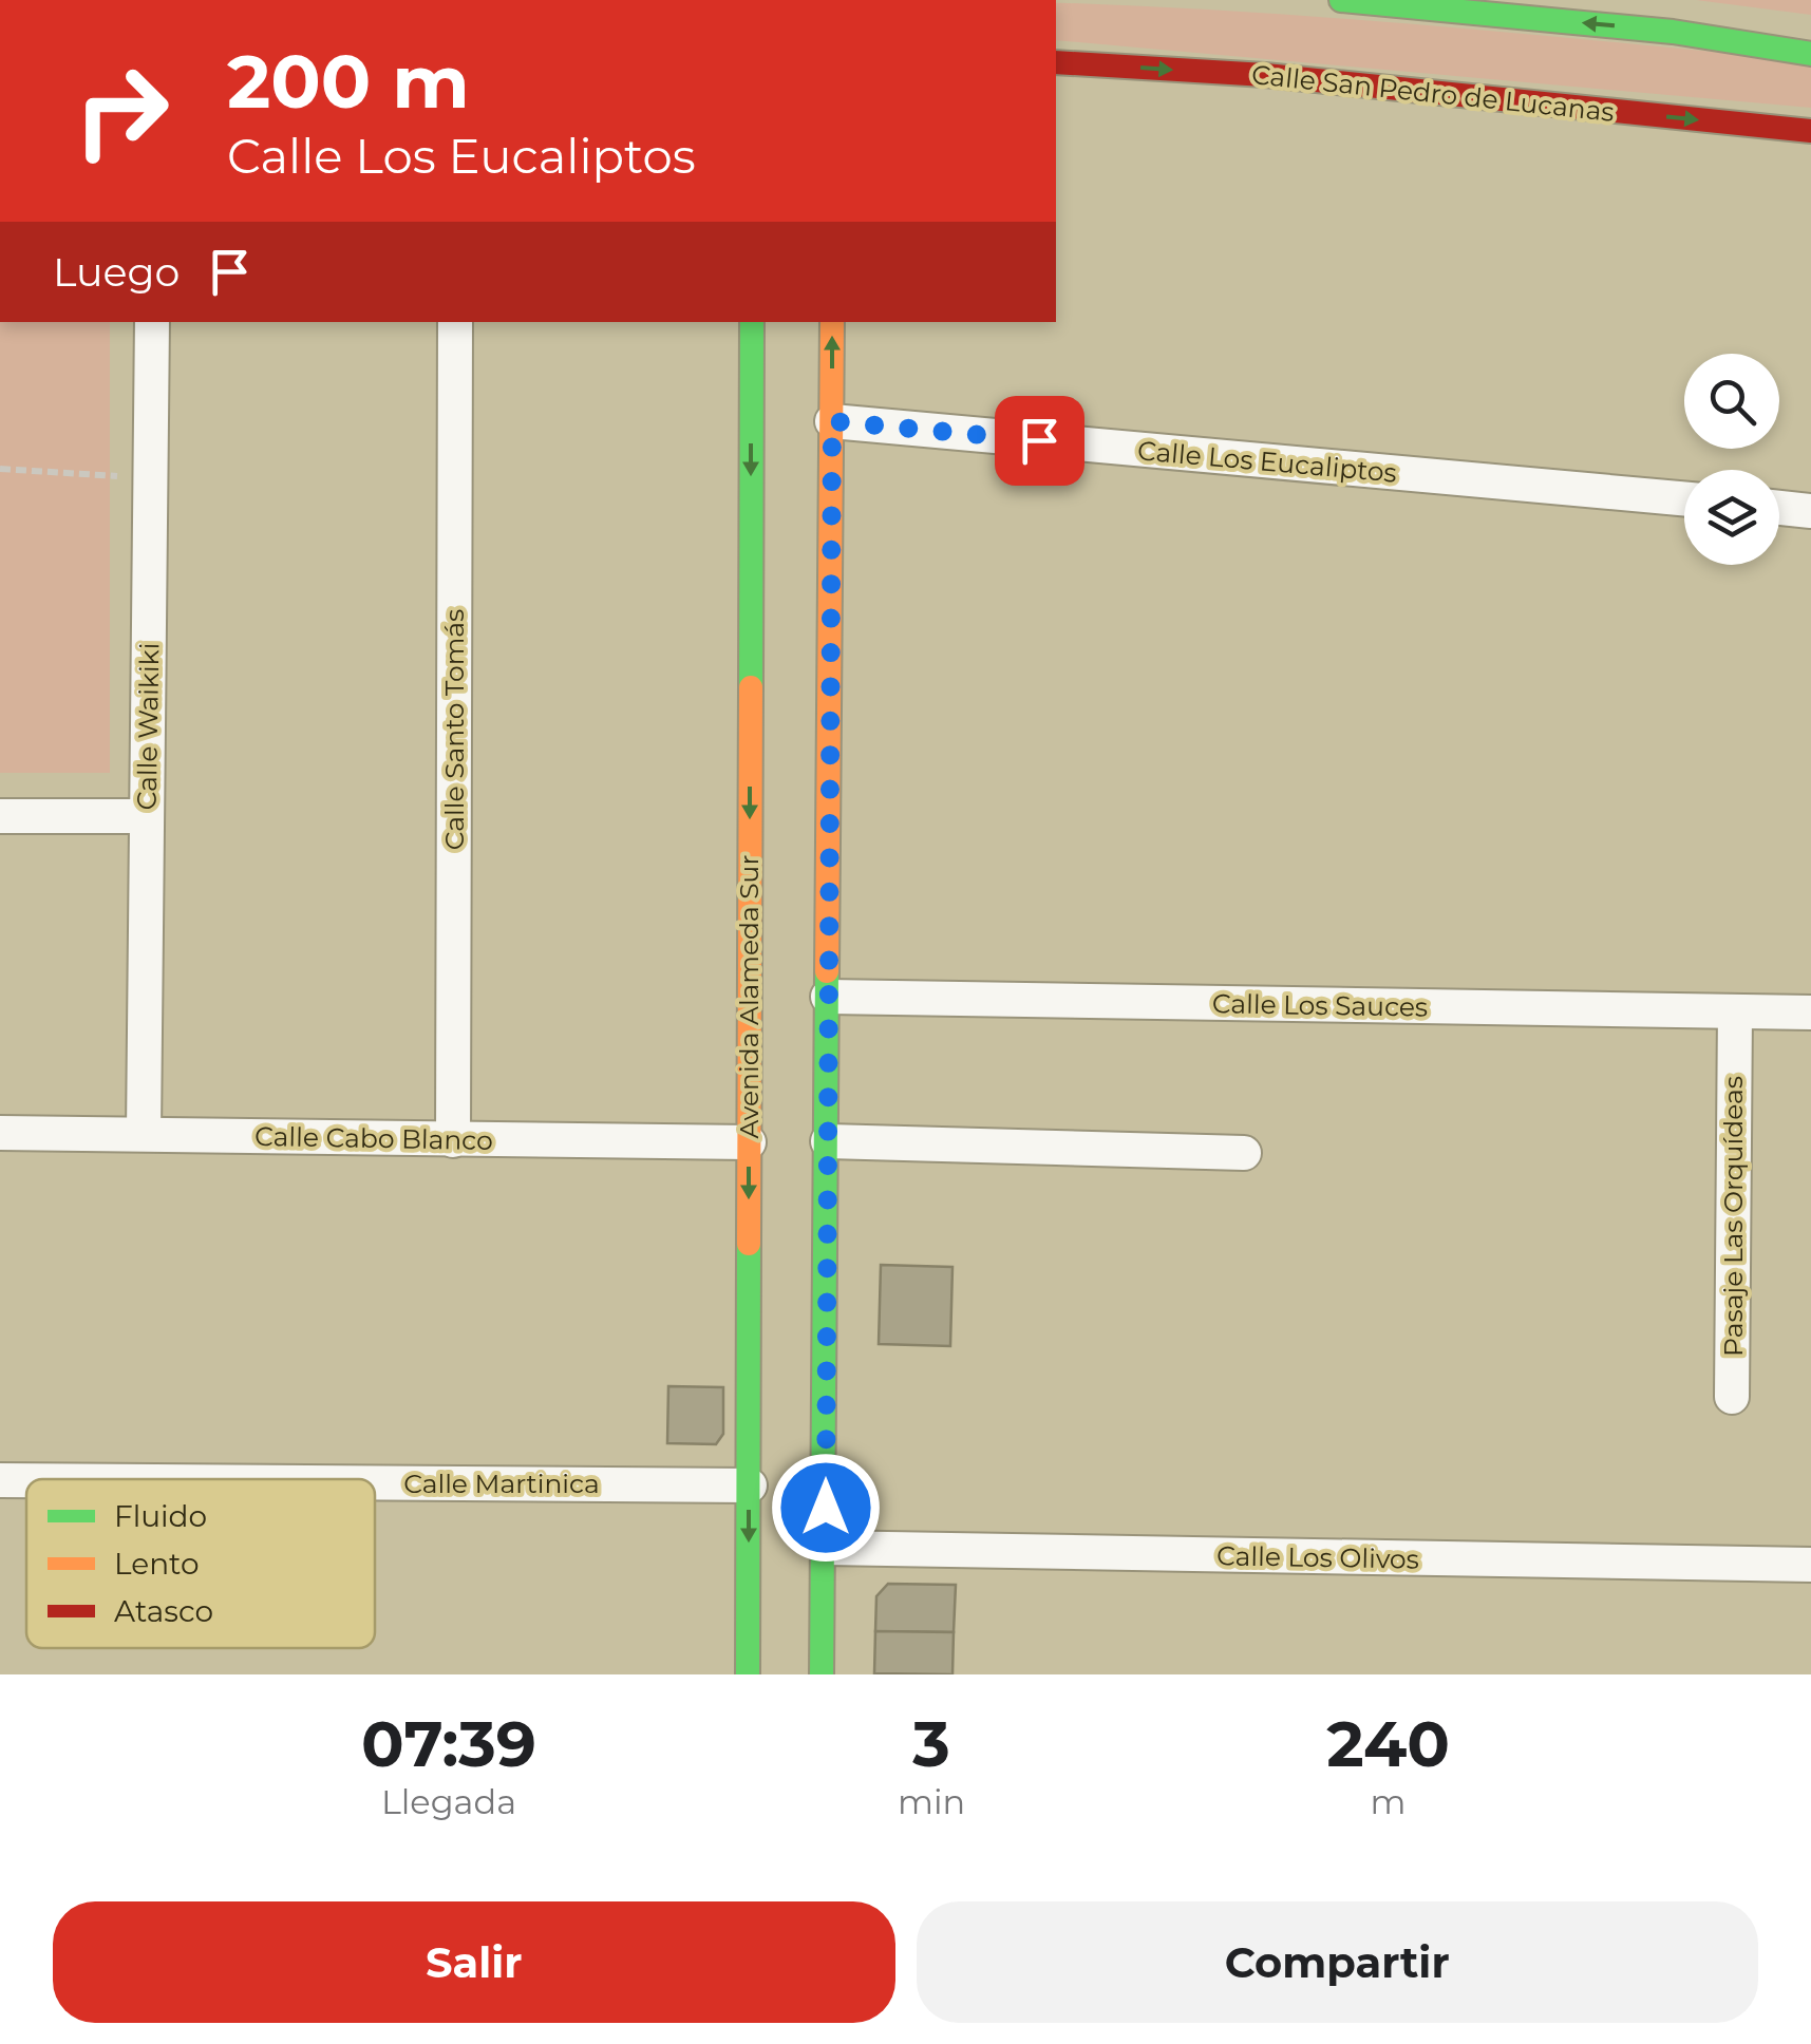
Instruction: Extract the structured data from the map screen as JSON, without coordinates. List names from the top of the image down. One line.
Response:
{"streets":{"main road":["Calle San Pedro de Lucanas","Avenida Alameda Sur"],"street":["Calle Los Eucaliptos","Calle Waikiki","Calle Santo Tomás","Calle Los Sauces","Calle Cabo Blanco","Pasaje Las Orquídeas","Calle Martinica","Calle Los Olivos"]},"crossings":[["Calle Waikiki","Calle Cabo Blanco"],["Calle Santo Tomás","Calle Cabo Blanco"],["Avenida Alameda Sur","Calle Cabo Blanco"],["Avenida Alameda Sur","Calle Martinica"],["Calle Los Sauces","Pasaje Las Orquídeas"]],"legend":["Fluido","Lento","Atasco"],"page":{"turn":["200 m","Calle Los Eucaliptos"],"then":"Luego","eta":["07:39","Llegada","3","min","240","m"],"buttons":["Salir","Compartir"]}}
